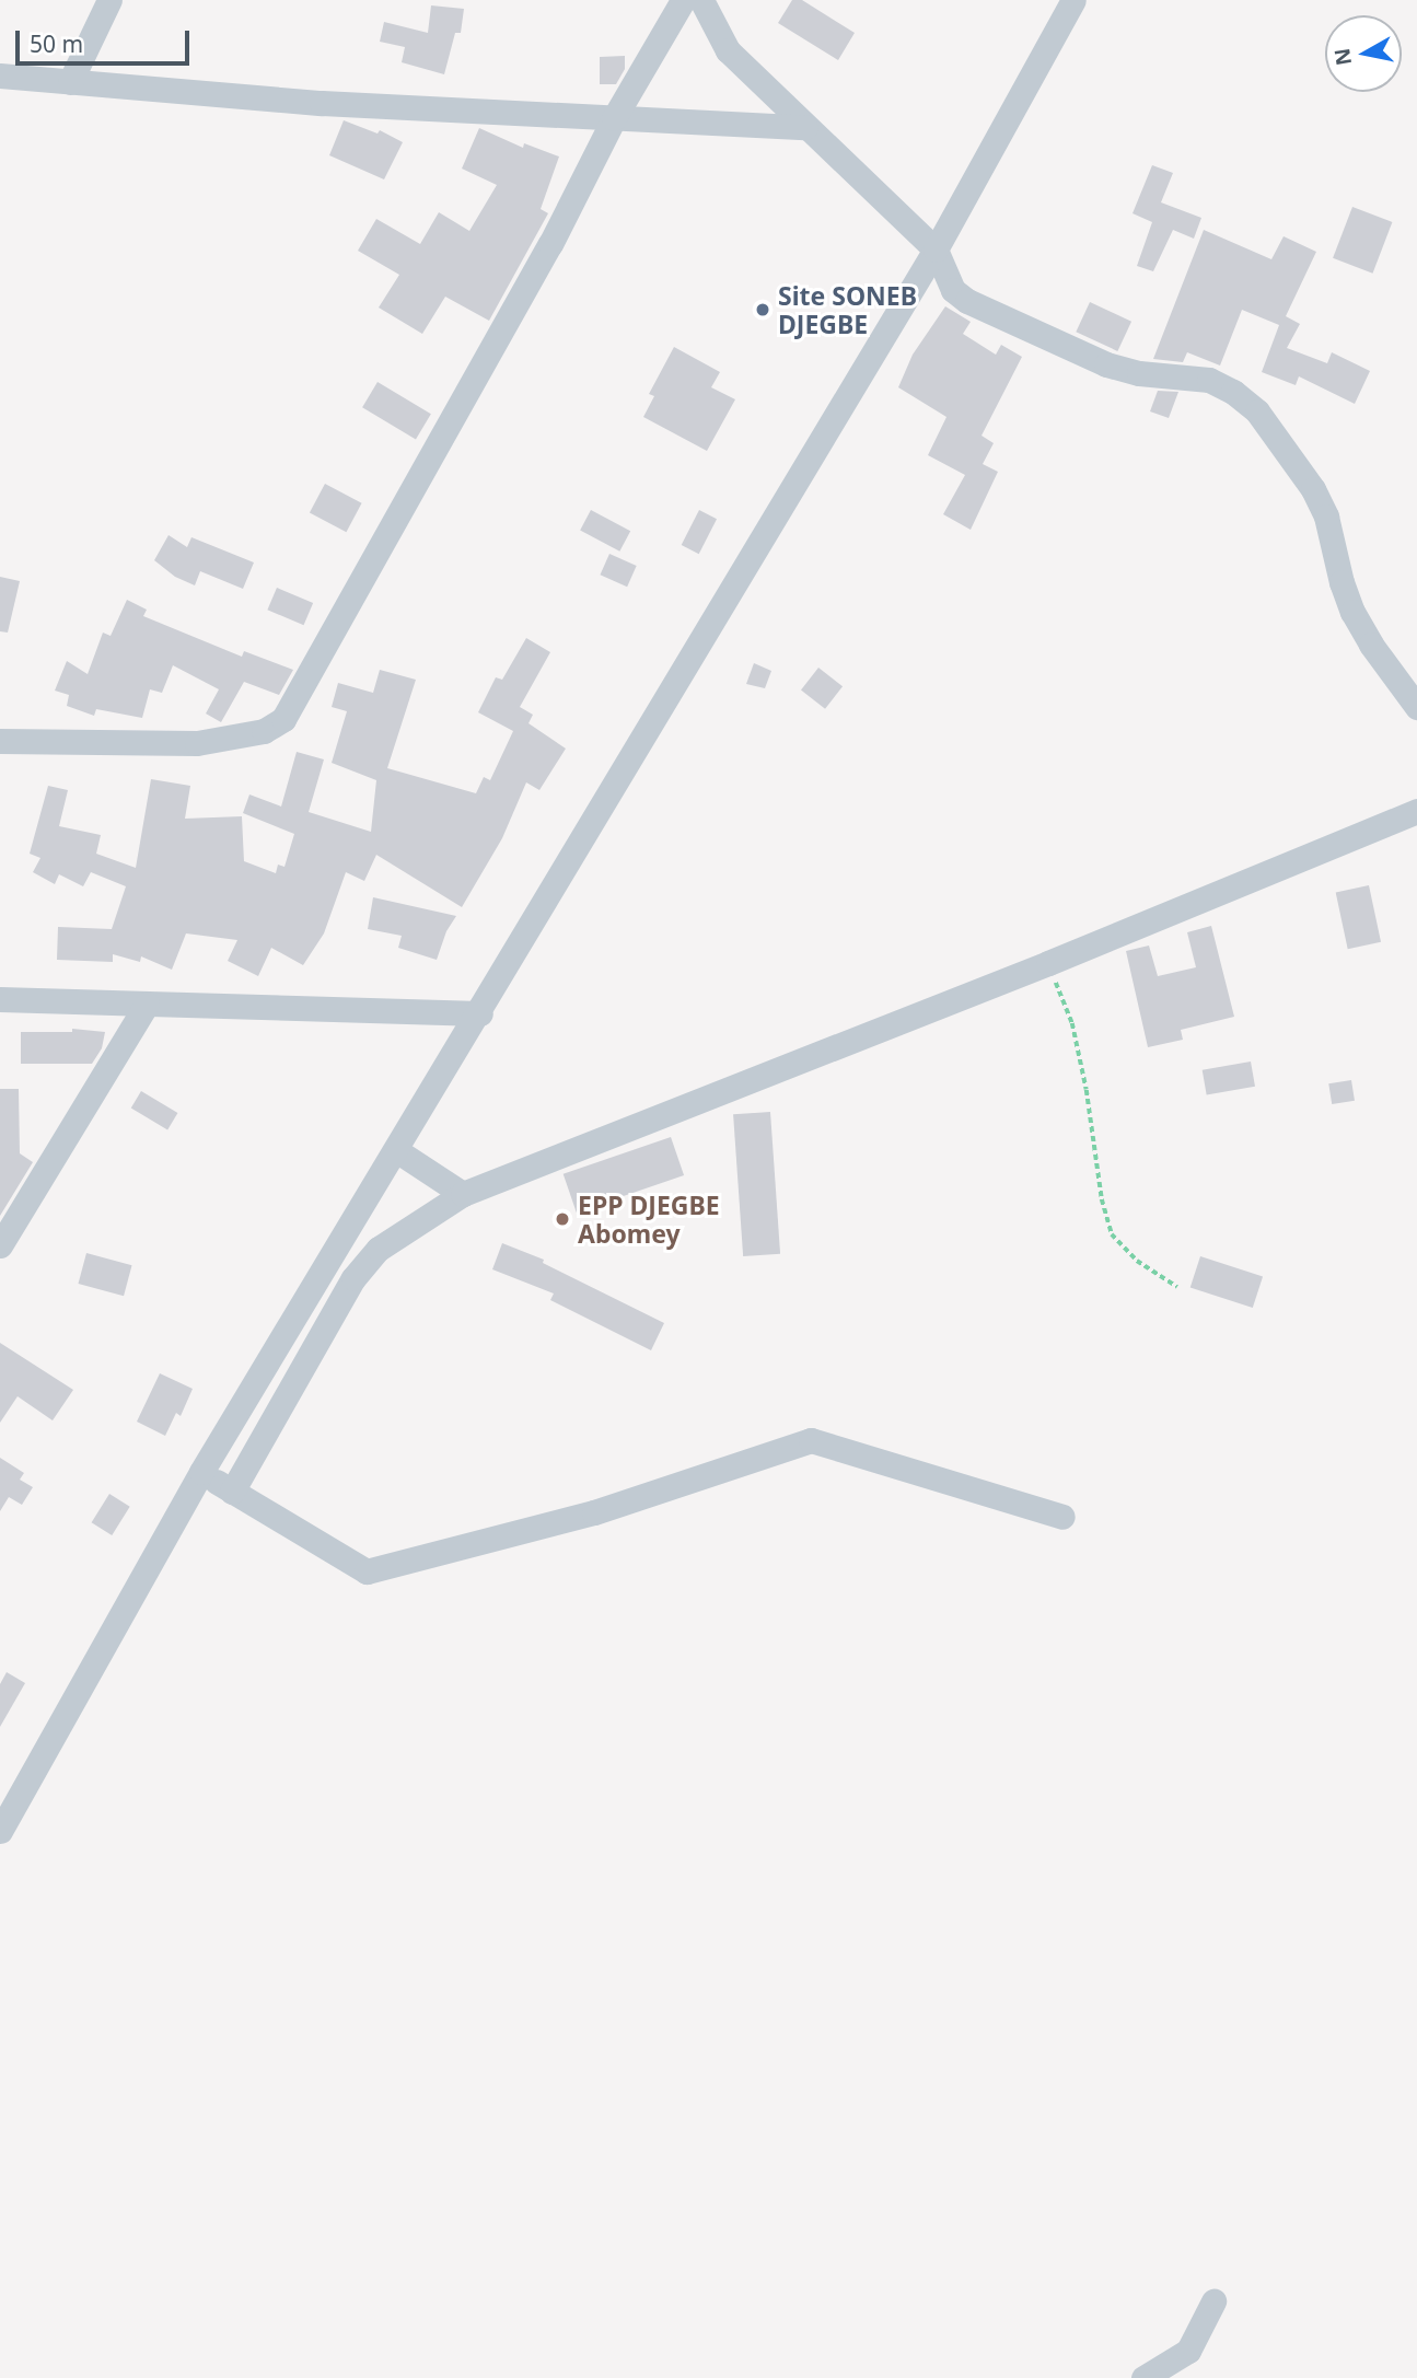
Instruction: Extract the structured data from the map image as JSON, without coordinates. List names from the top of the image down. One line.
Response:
{"places":["Site SONEB DJEGBE","EPP DJEGBE Abomey"],"scale_bar":"50 m","north":"left"}
